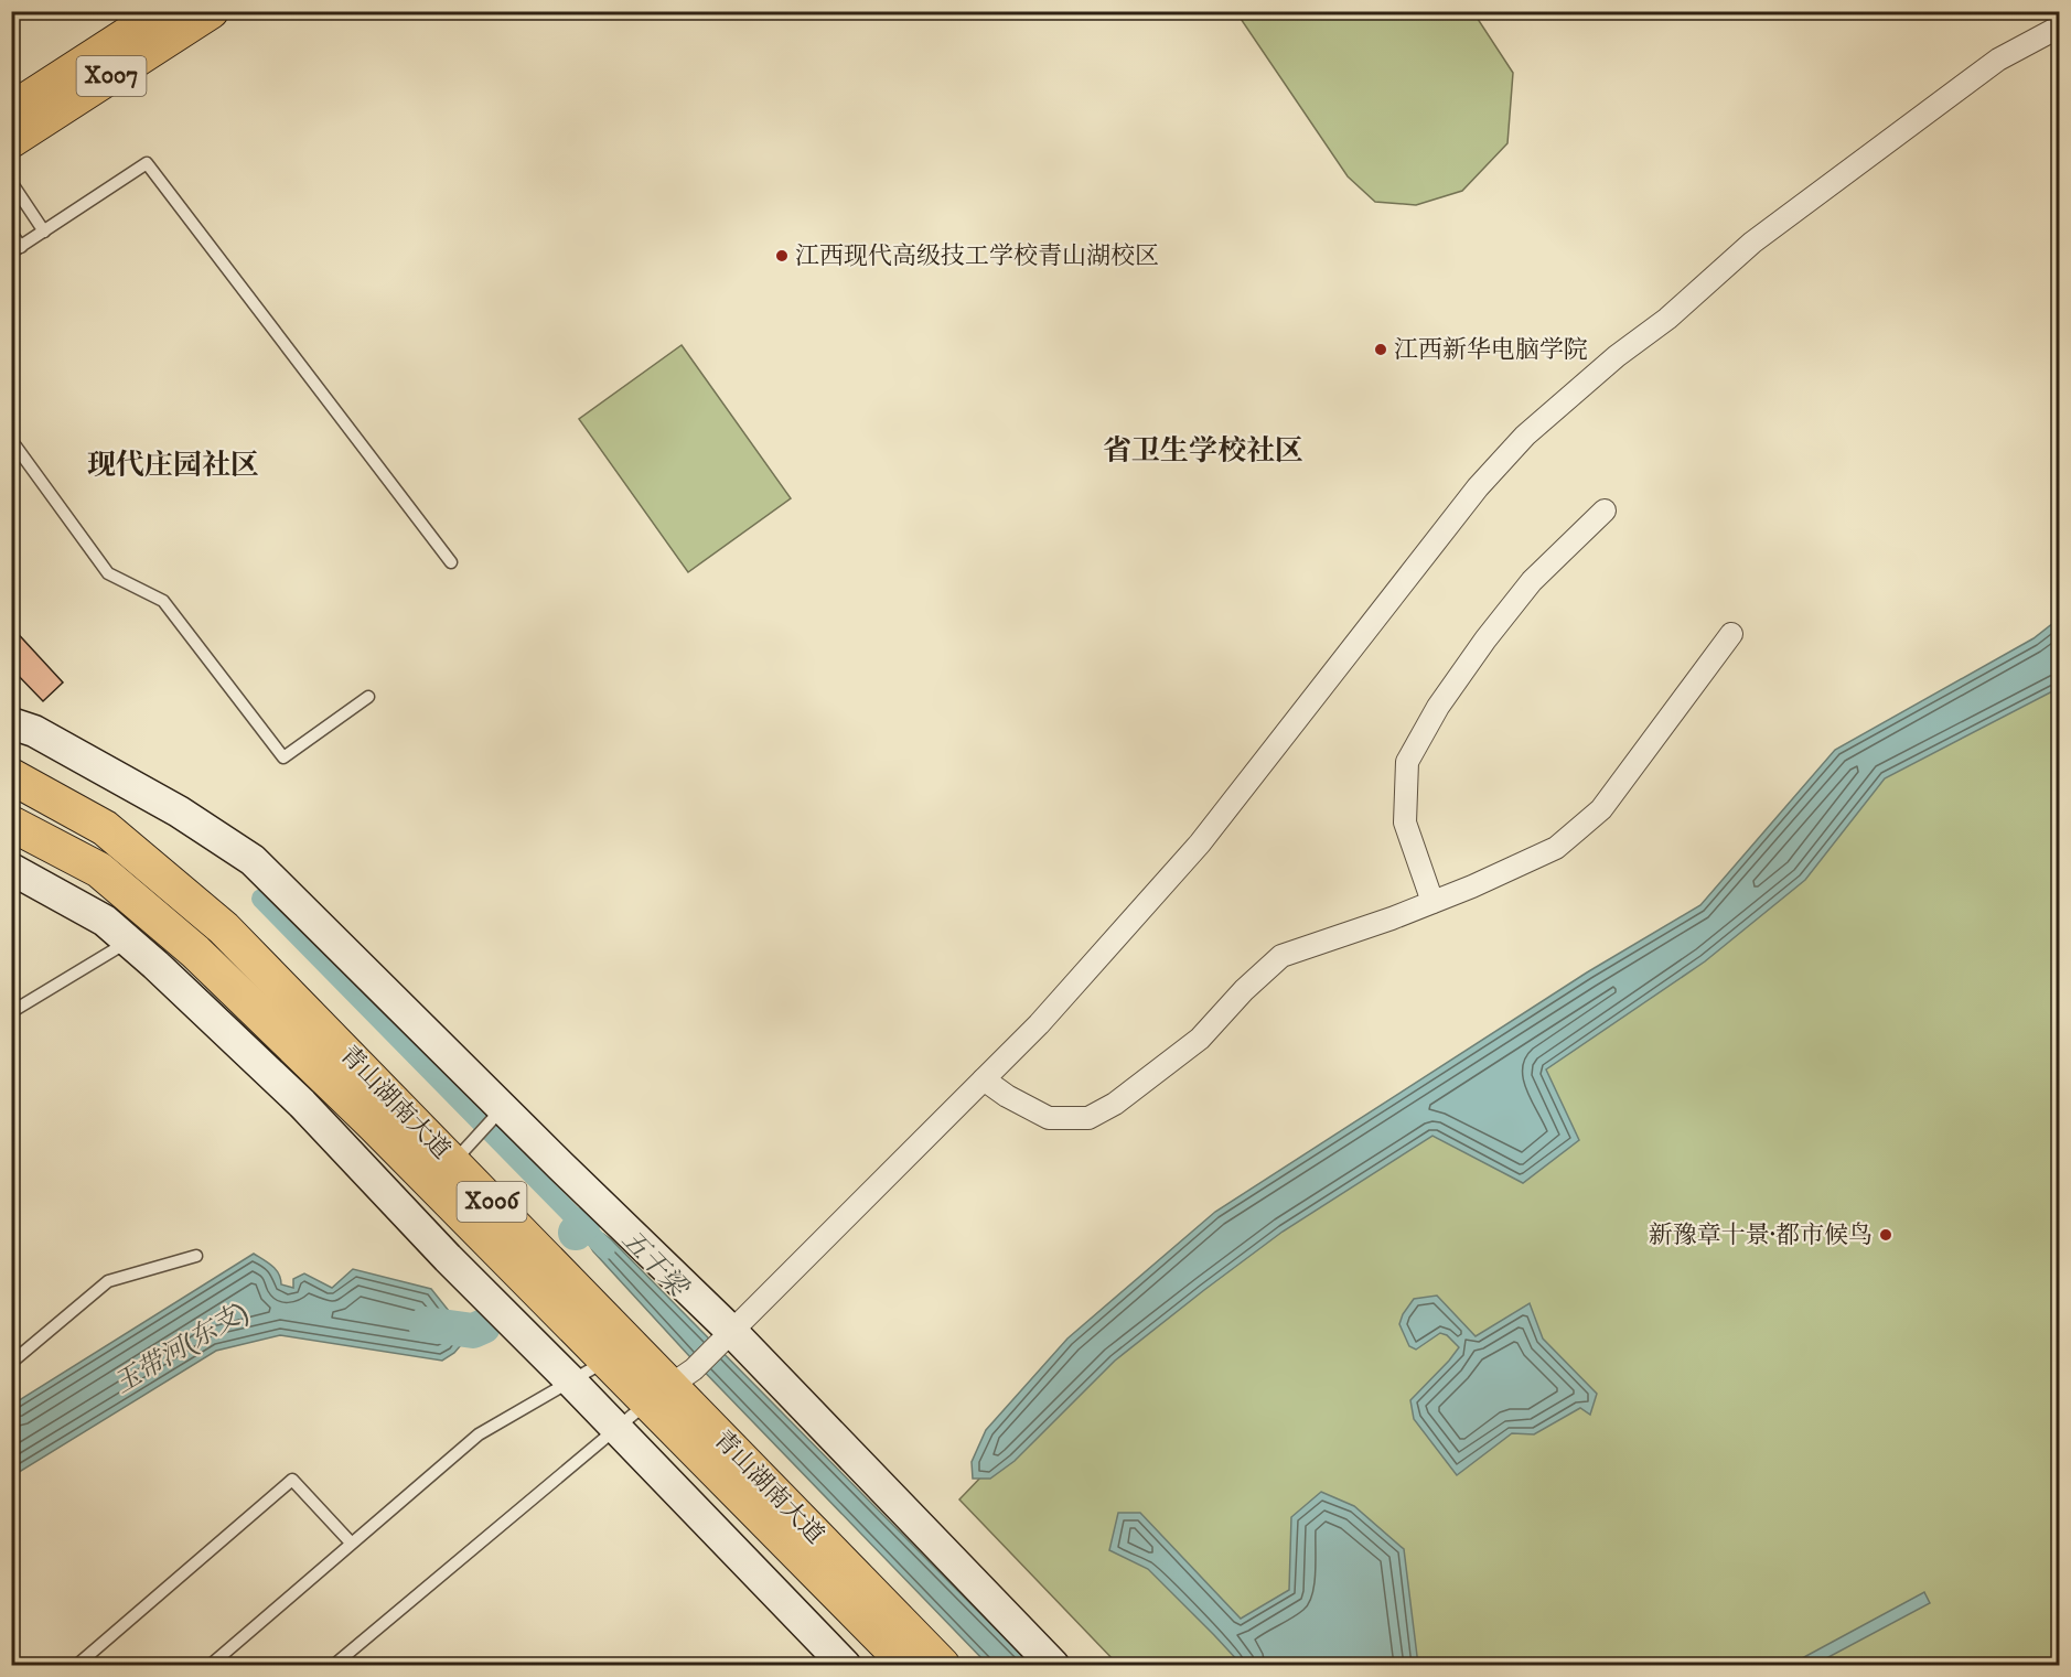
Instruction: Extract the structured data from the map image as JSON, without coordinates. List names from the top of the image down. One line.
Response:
{"streets":{"main road":["X007","青山湖南大道","X006"]},"districts":["省卫生学校社区","现代庄园社区"],"water":["五干梁","玉带河(东支)"],"places":["江西现代高级技工学校青山湖校区","江西新华电脑学院","新豫章十景·都市候鸟"]}
